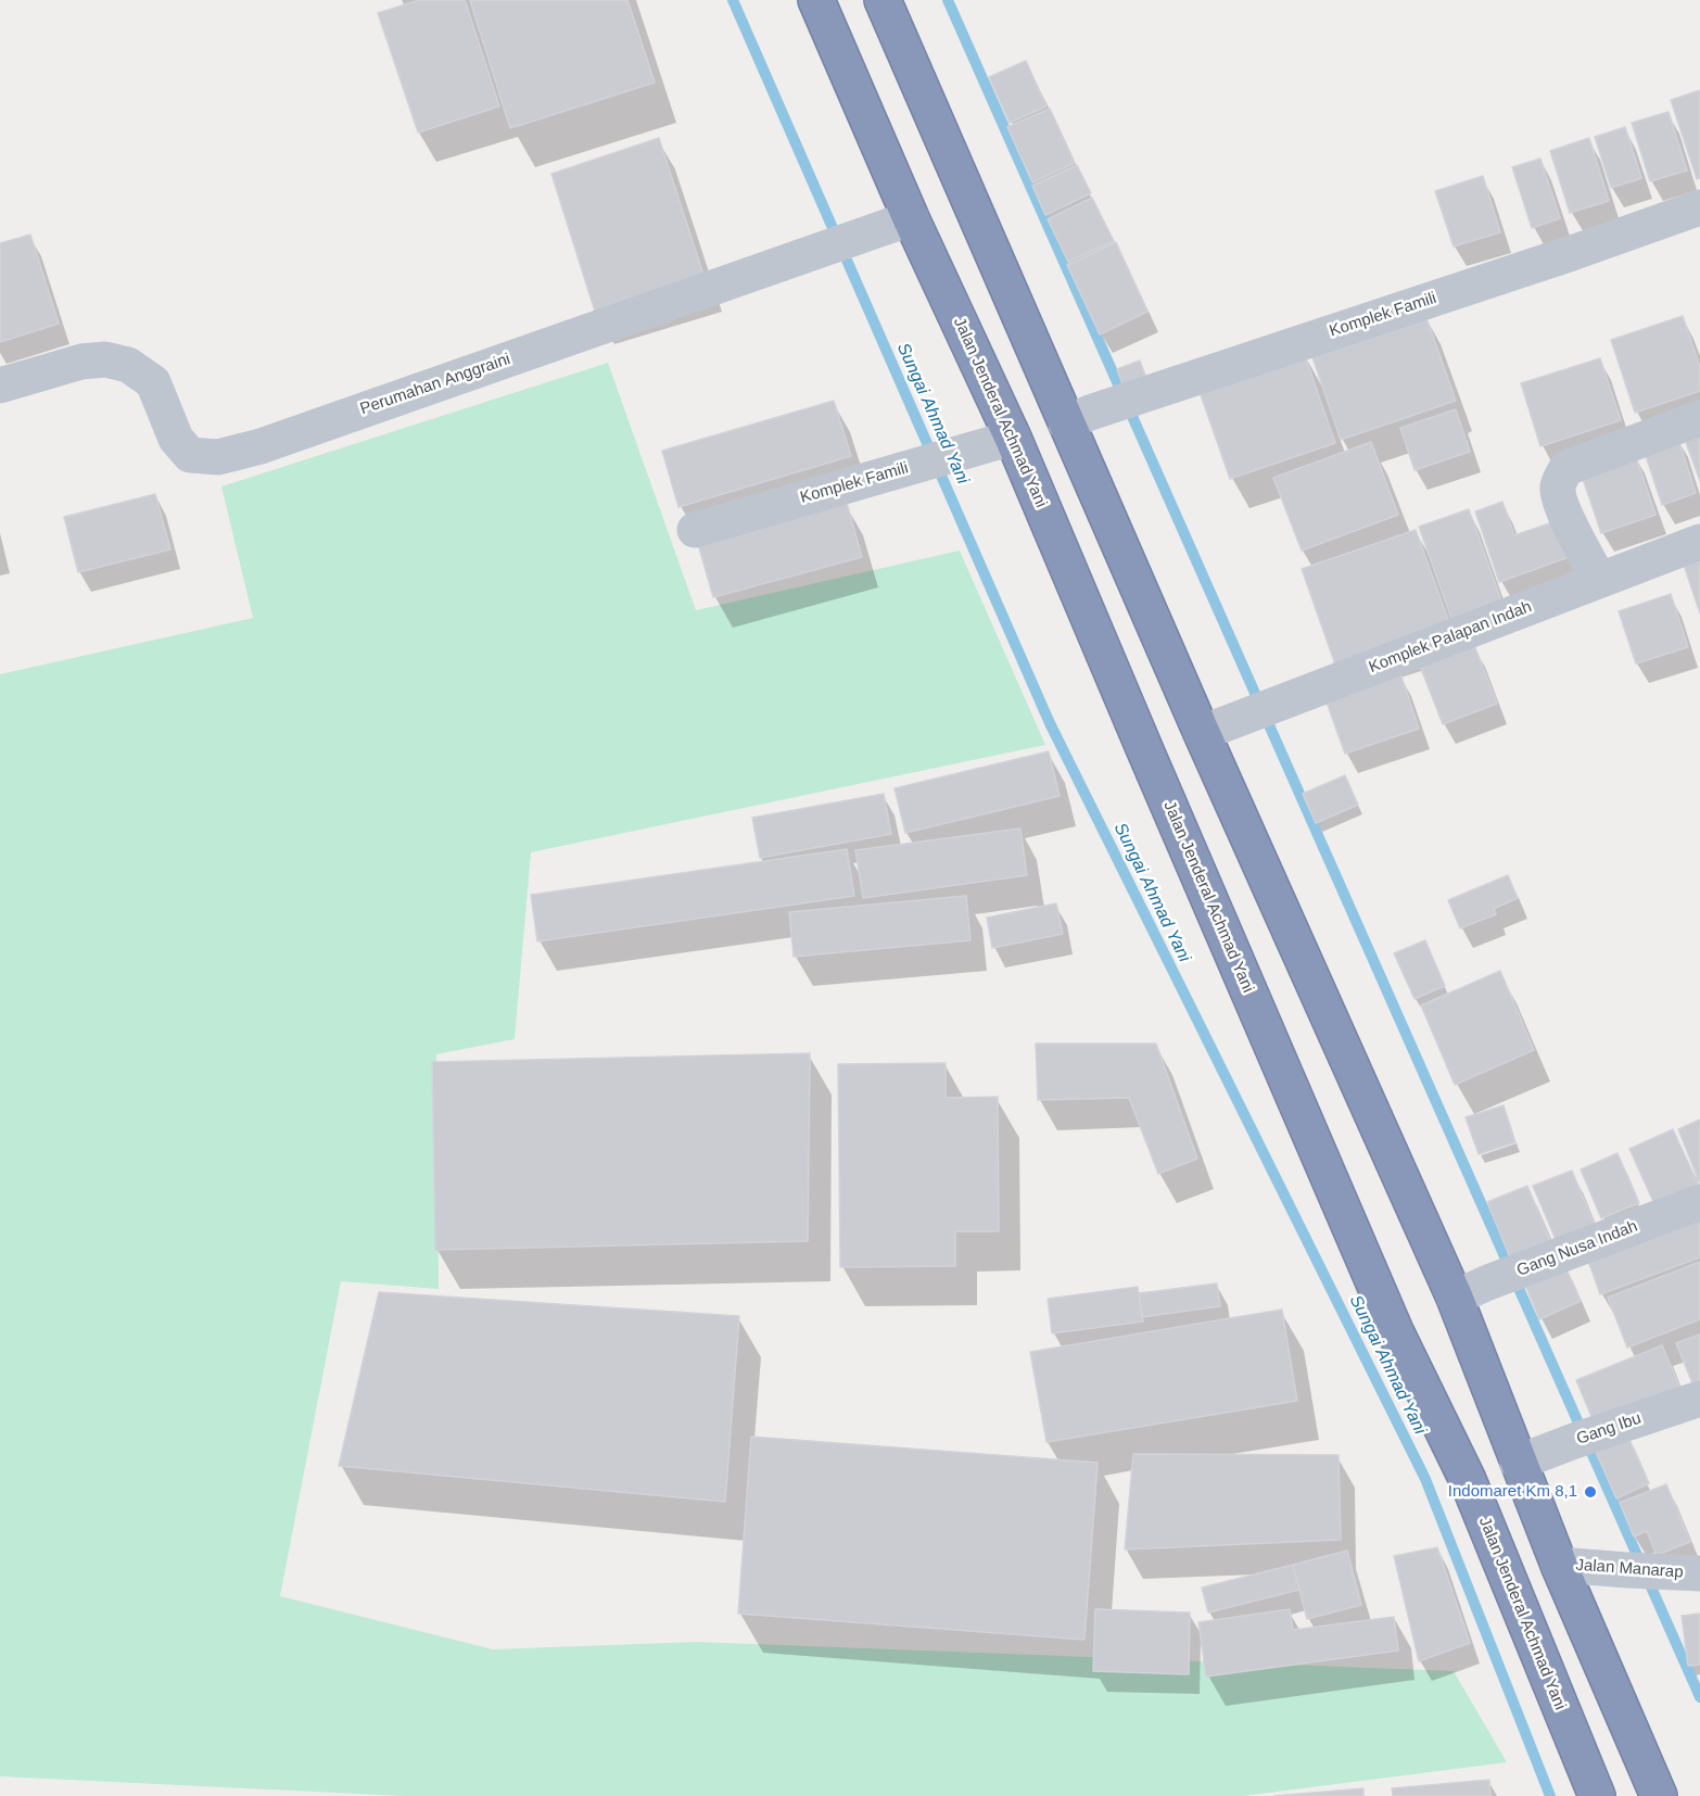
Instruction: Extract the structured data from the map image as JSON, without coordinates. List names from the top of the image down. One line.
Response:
{"streets":{"highway":["Jalan Jenderal Achmad Yani"],"street":["Komplek Famili","Perumahan Anggraini","Komplek Palapan Indah","Gang Nusa Indah","Gang Ibu","Jalan Manarap"]},"crossings":[["Komplek Famili","Jalan Jenderal Achmad Yani"],["Perumahan Anggraini","Jalan Jenderal Achmad Yani"]],"water":["Sungai Ahmad Yani"],"places":["Indomaret Km 8,1"]}
